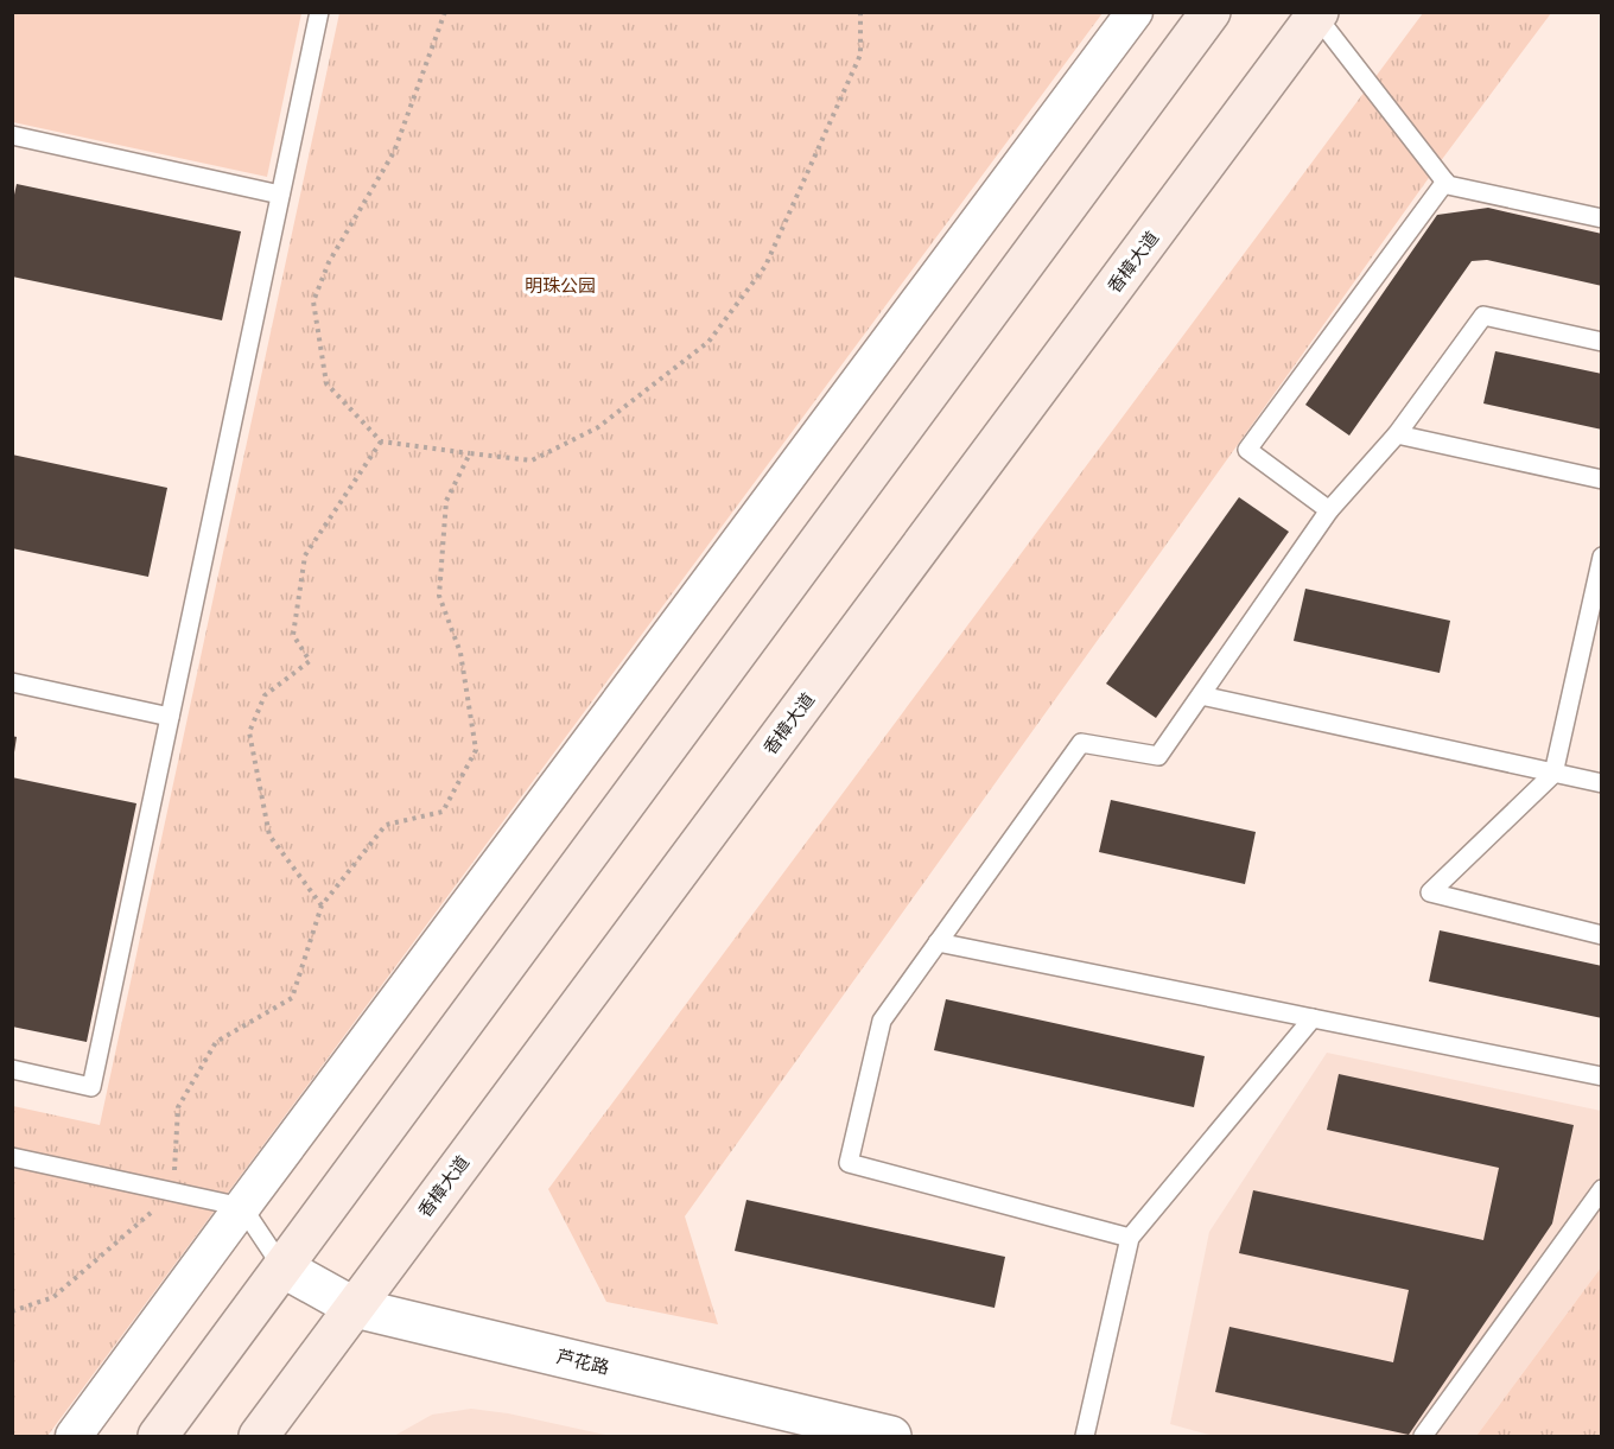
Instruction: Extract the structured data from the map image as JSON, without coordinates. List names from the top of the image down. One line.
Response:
{"streets":{"main road":["香樟大道"],"street":["芦花路"]},"crossings":[["香樟大道","芦花路"]],"parks":["明珠公园"]}
